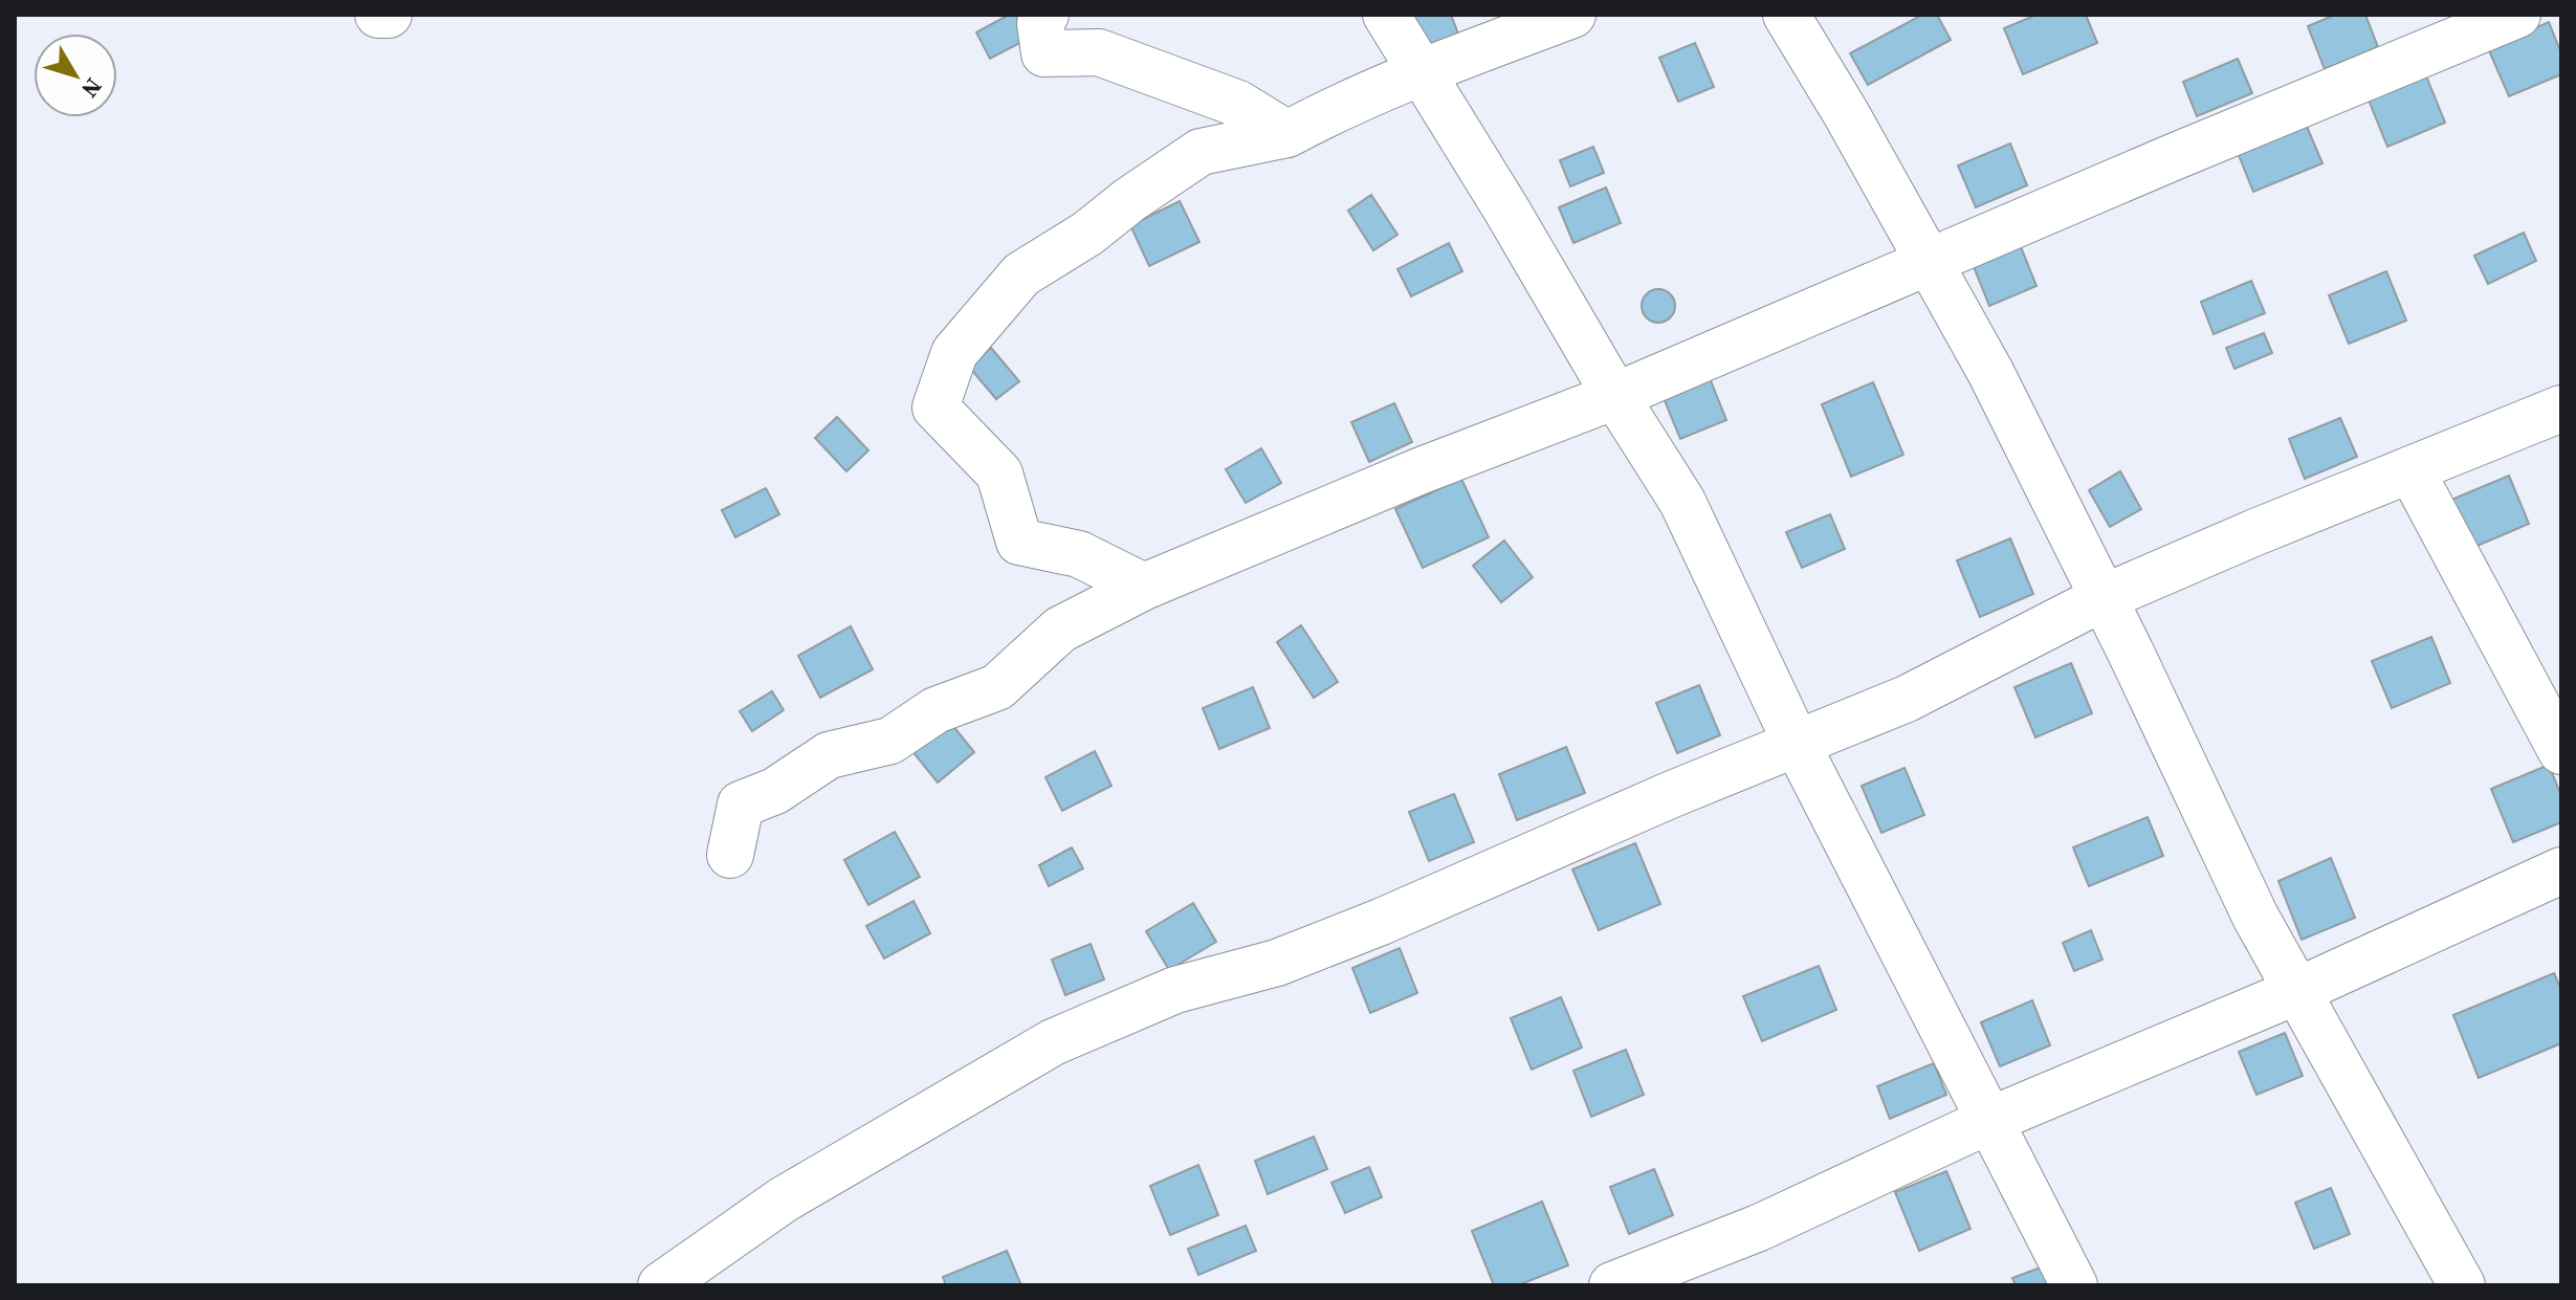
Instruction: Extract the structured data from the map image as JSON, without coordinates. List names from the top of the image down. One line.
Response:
{"north":"bottom right"}
